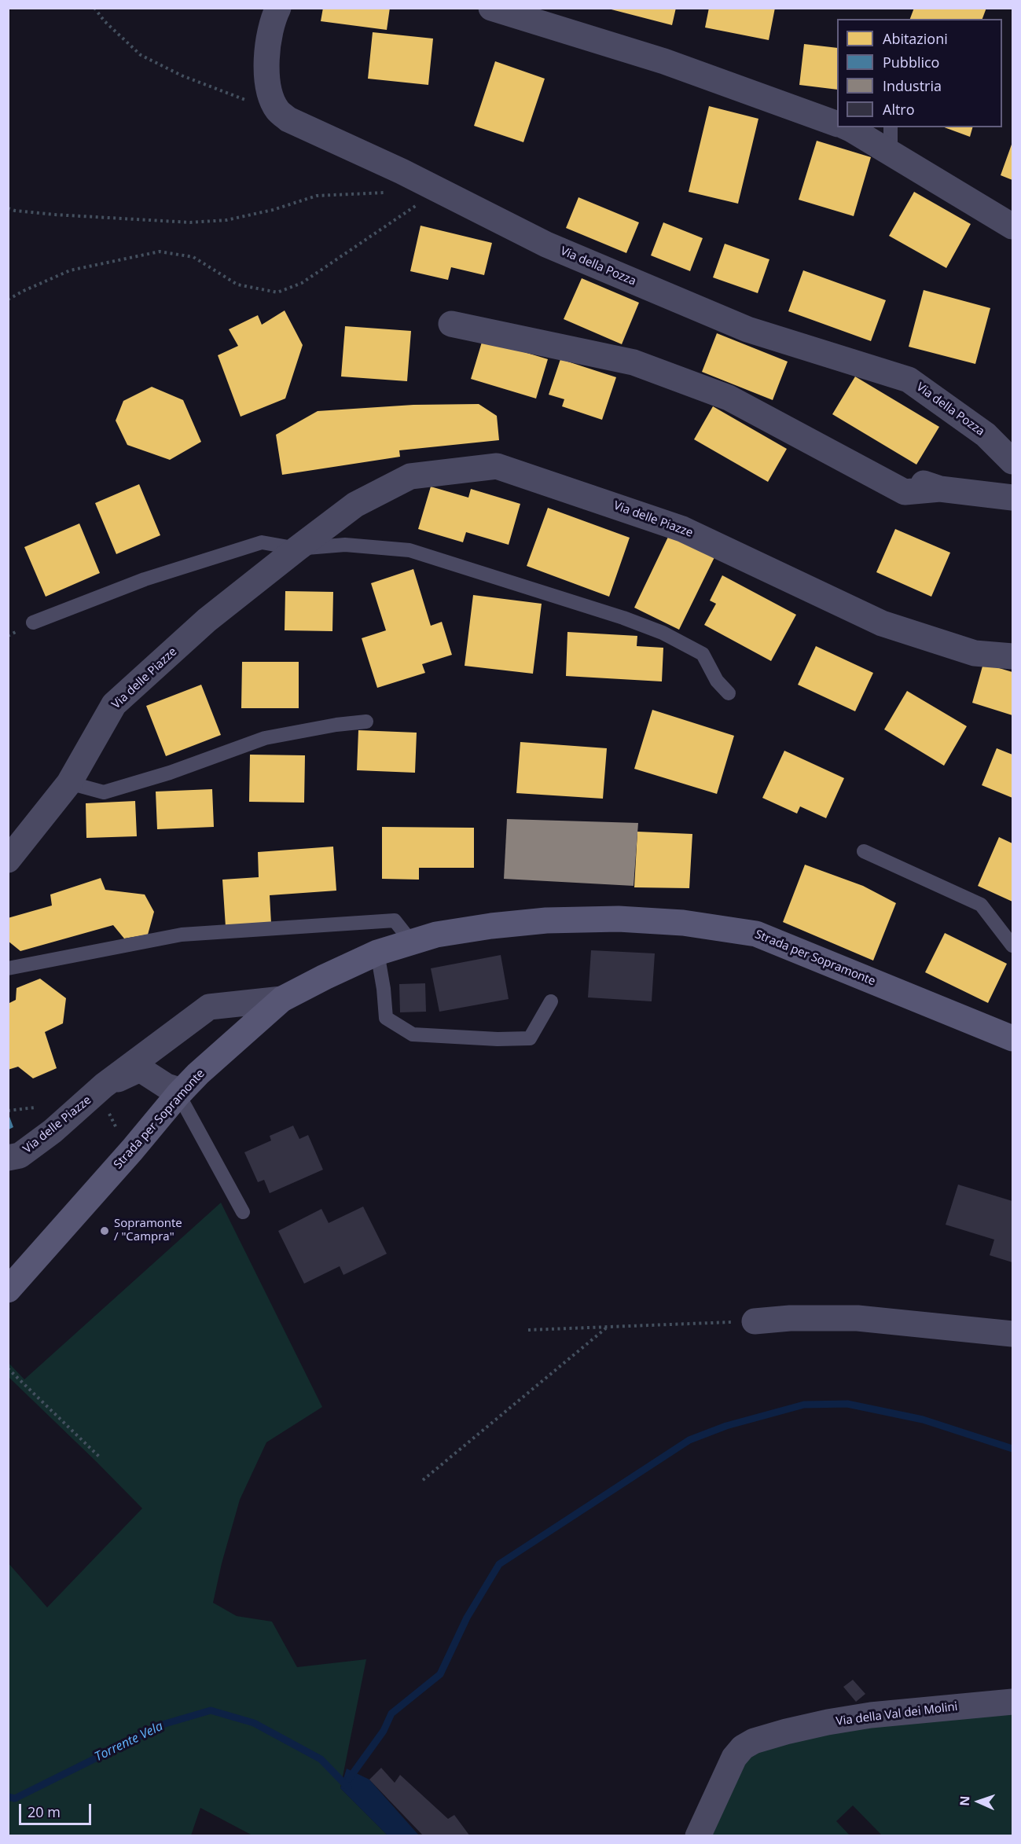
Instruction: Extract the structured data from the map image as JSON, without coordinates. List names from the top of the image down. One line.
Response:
{"streets":{"main road":["Strada per Sopramonte"],"street":["Via della Pozza","Via delle Piazze","Via della Val dei Molini"]},"crossings":[["Via delle Piazze","Strada per Sopramonte"]],"water":["Torrente Vela"],"places":["Sopramonte / \"Campra\""],"legend":["Abitazioni","Pubblico","Industria","Altro"],"scale_bar":"20 m","north":"left"}
